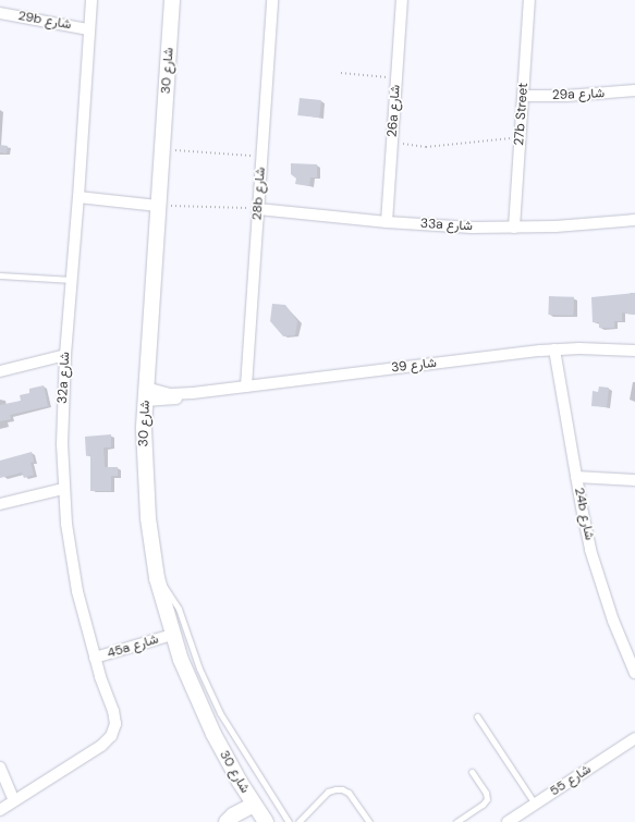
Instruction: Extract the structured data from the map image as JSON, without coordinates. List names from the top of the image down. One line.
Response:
{"streets":{"street":["29b شارع","شارع 30","29a شارع","26a شارع","27b Street","28b شارع","33a شارع","شارع 39","32a شارع","24b شارع","45a شارع","شارع 55"]},"crossings":[["29b شارع","32a شارع"],["شارع 30","شارع 39"],["شارع 30","45a شارع"],["29a شارع","27b Street"],["26a شارع","33a شارع"],["27b Street","33a شارع"],["28b شارع","33a شارع"],["28b شارع","شارع 39"],["شارع 39","24b شارع"],["32a شارع","45a شارع"]]}
